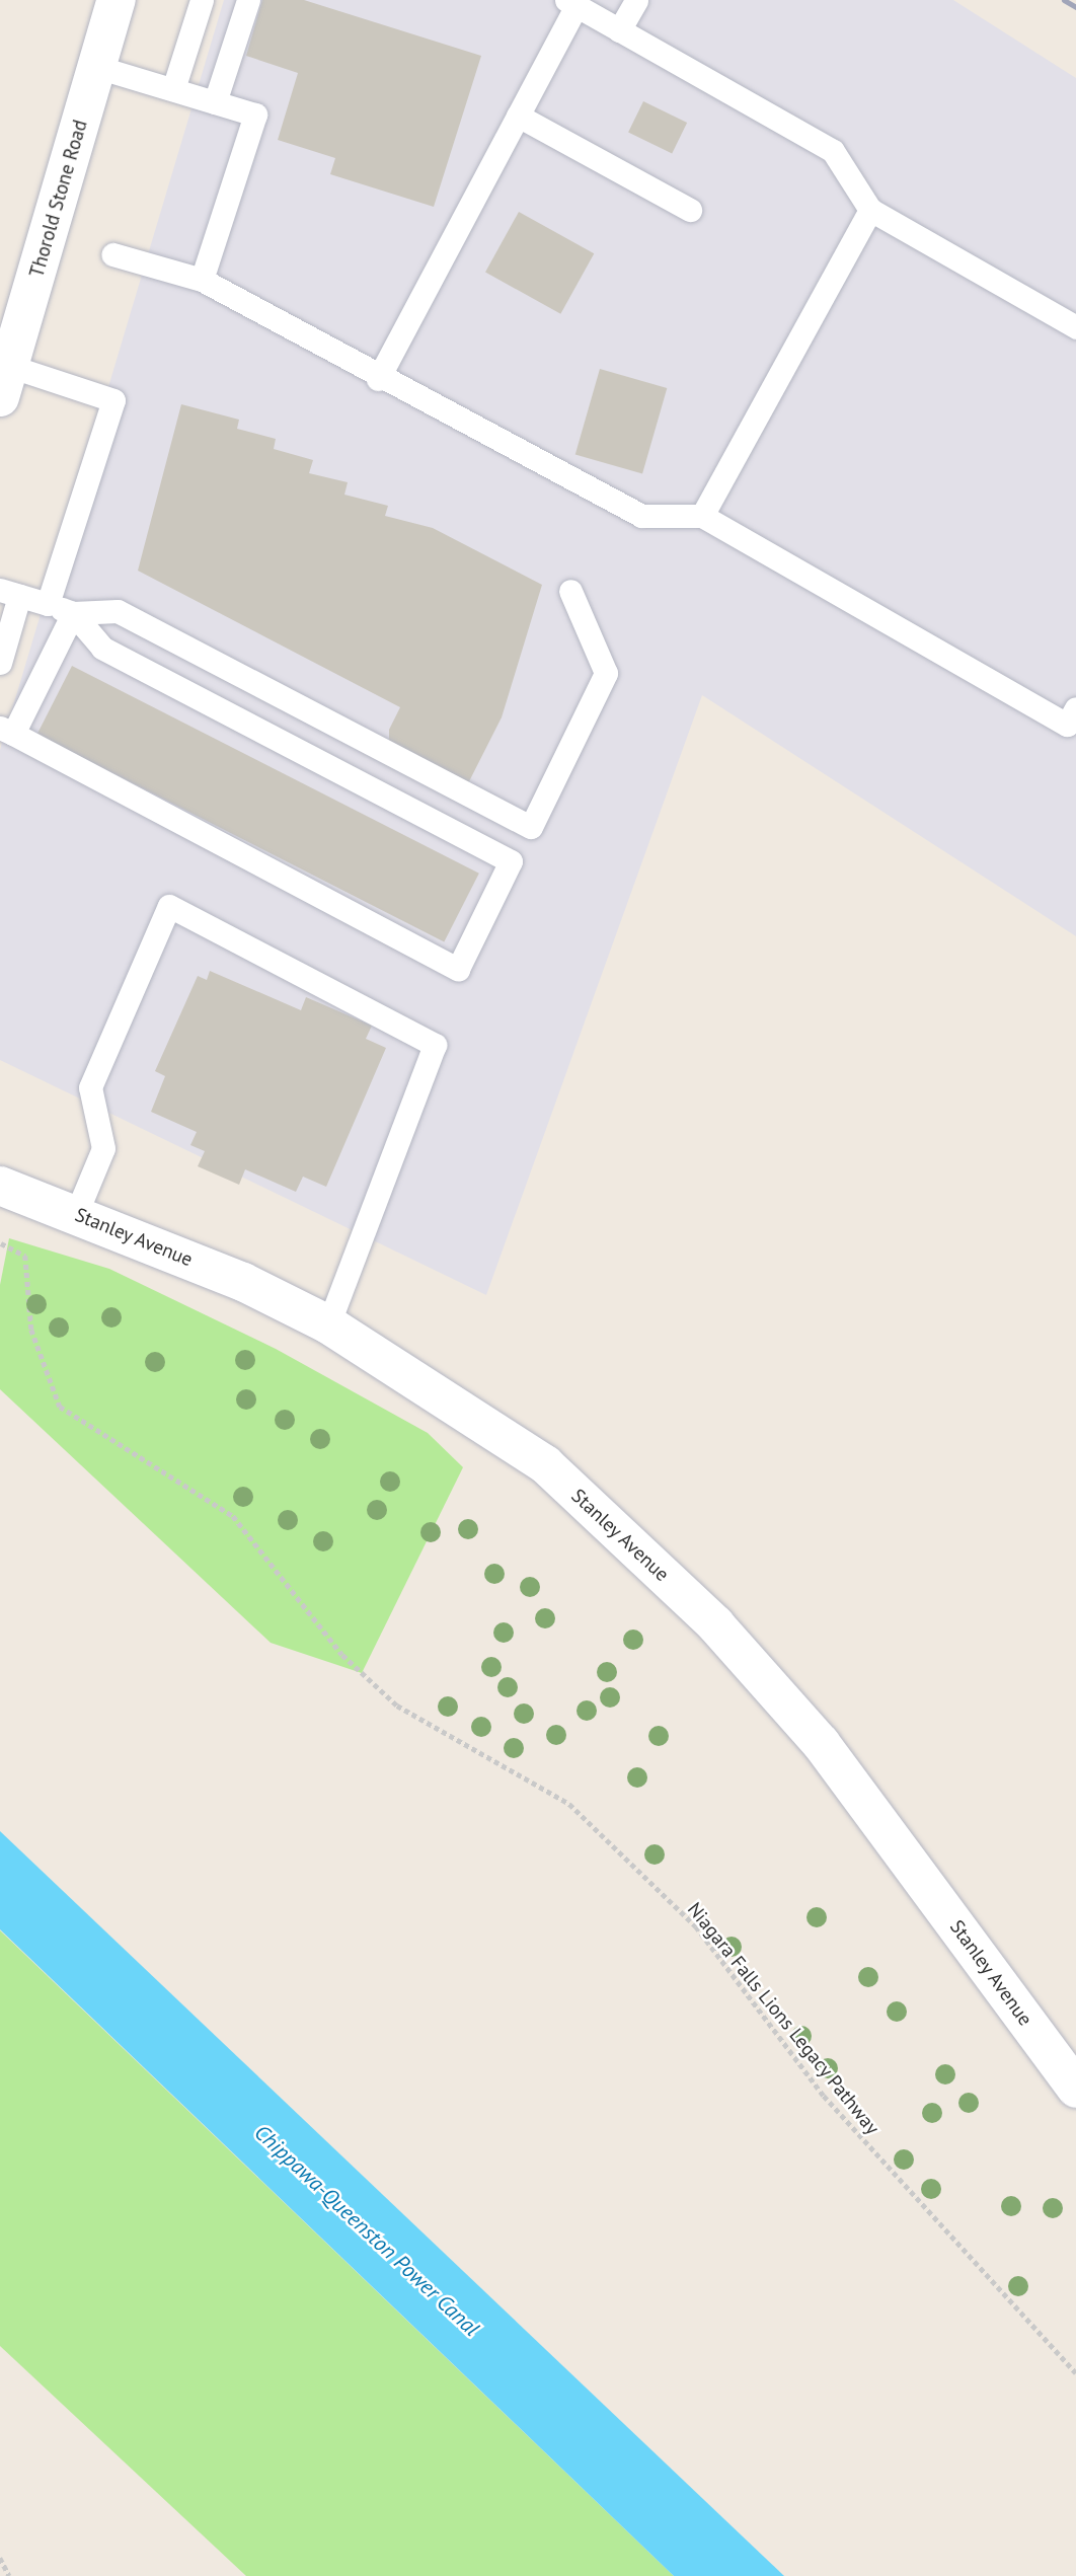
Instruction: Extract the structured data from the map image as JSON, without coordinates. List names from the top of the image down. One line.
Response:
{"streets":{"main road":["Thorold Stone Road","Stanley Avenue"],"path":["Niagara Falls Lions Legacy Pathway"]},"water":["Chippawa-Queenston Power Canal"]}
